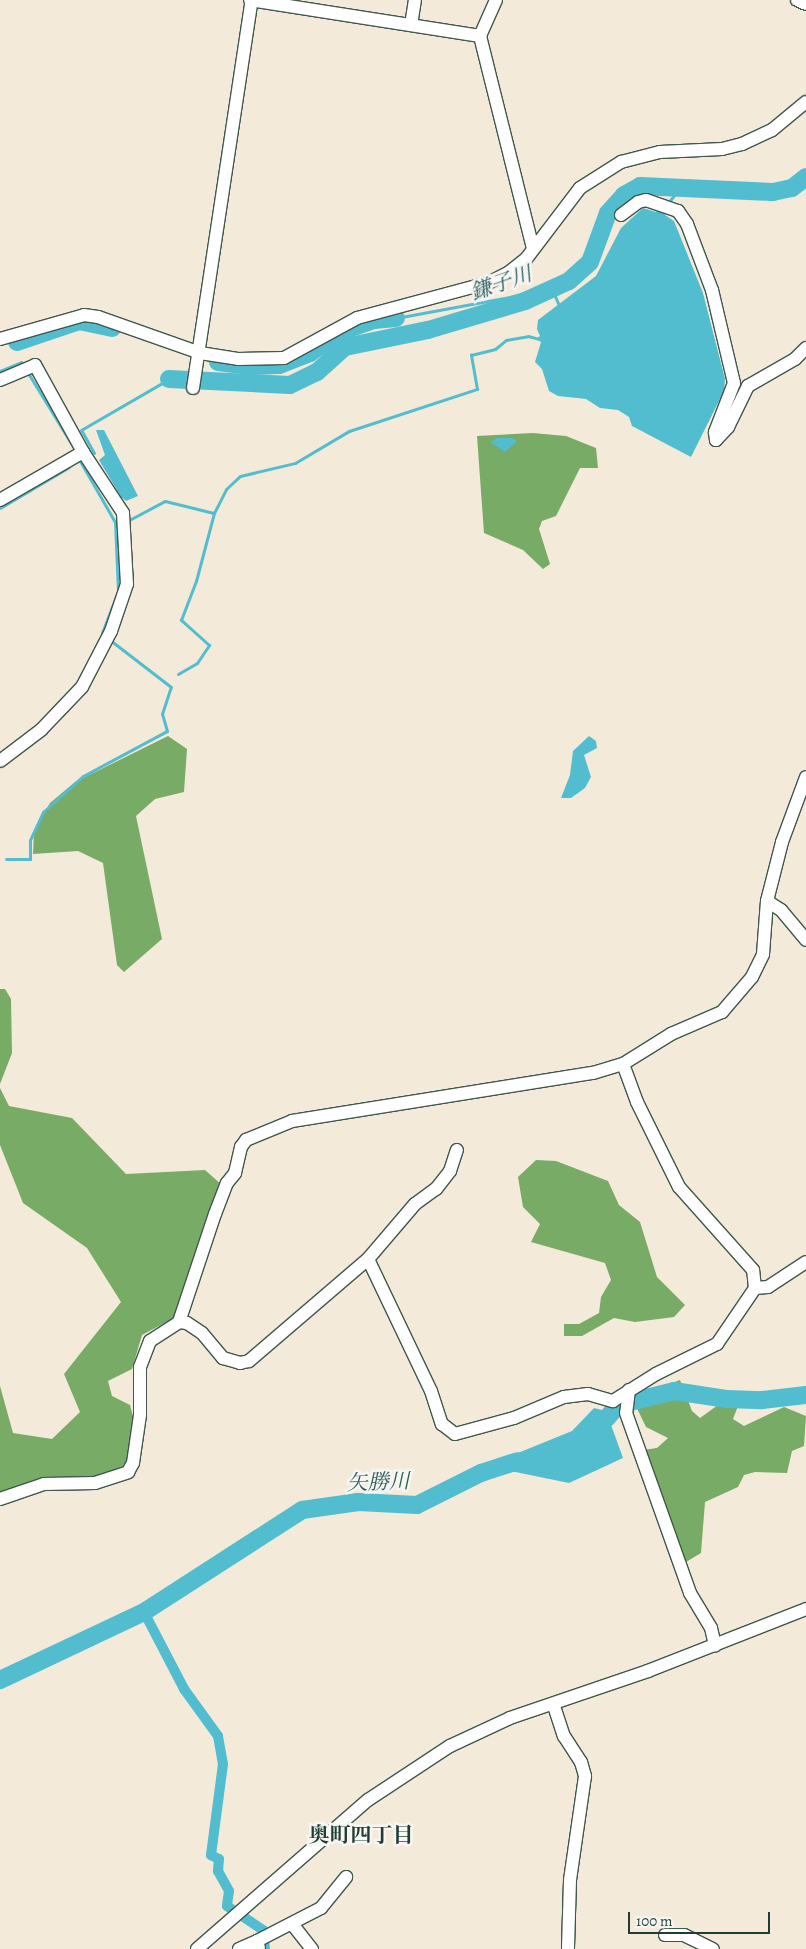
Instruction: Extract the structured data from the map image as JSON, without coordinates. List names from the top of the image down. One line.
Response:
{"districts":["奥町四丁目"],"water":["鎌子川","矢勝川"],"scale_bar":"100 m"}
